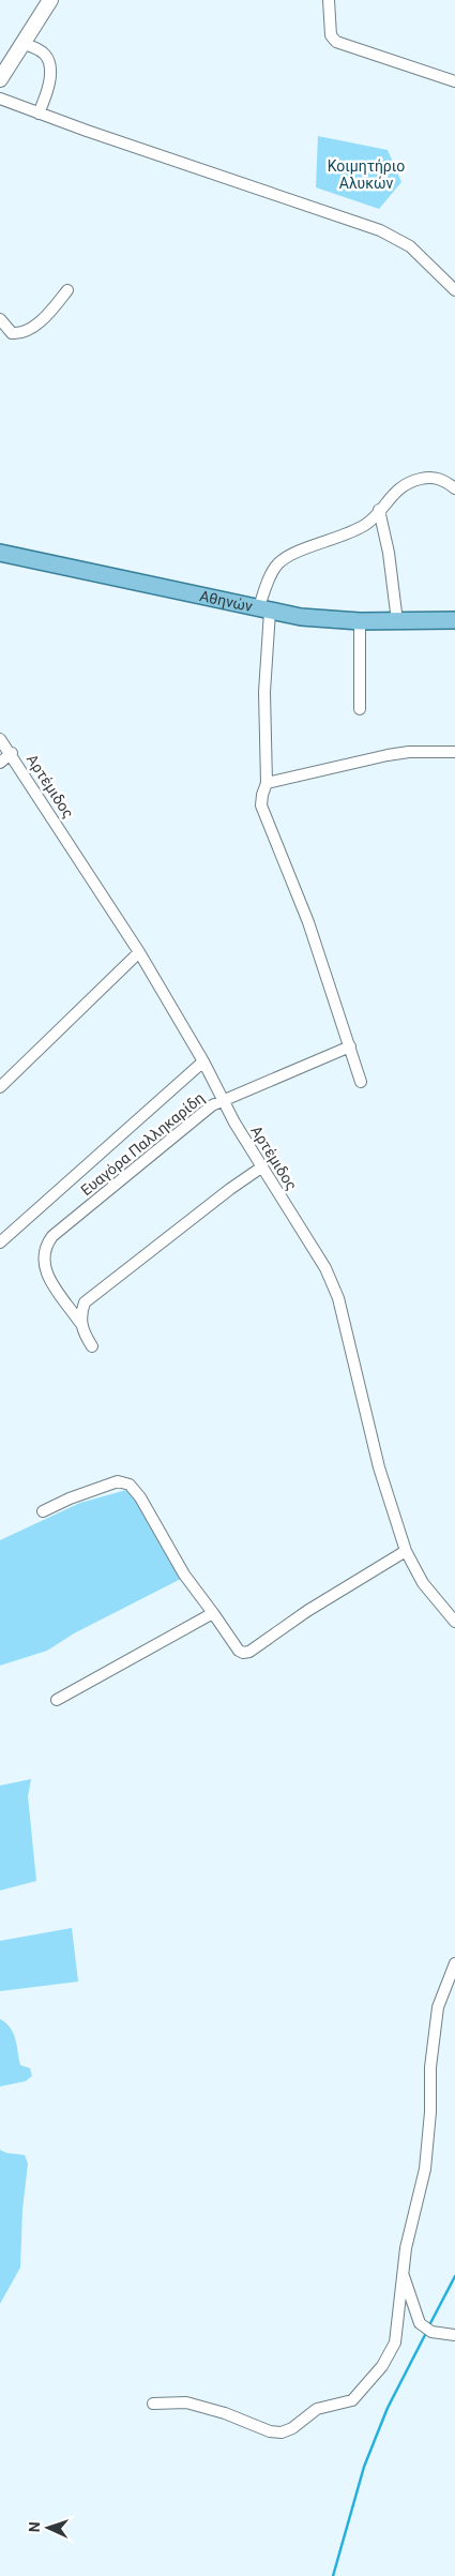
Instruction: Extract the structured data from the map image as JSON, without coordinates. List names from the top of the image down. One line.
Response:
{"streets":{"main road":["Αθηνών"],"street":["Αρτέμιδος","Ευαγόρα Παλληκαρίδη"]},"crossings":[["Αρτέμιδος","Ευαγόρα Παλληκαρίδη"]],"parks":["Κοιμητήριο Αλυκών"],"north":"left"}
